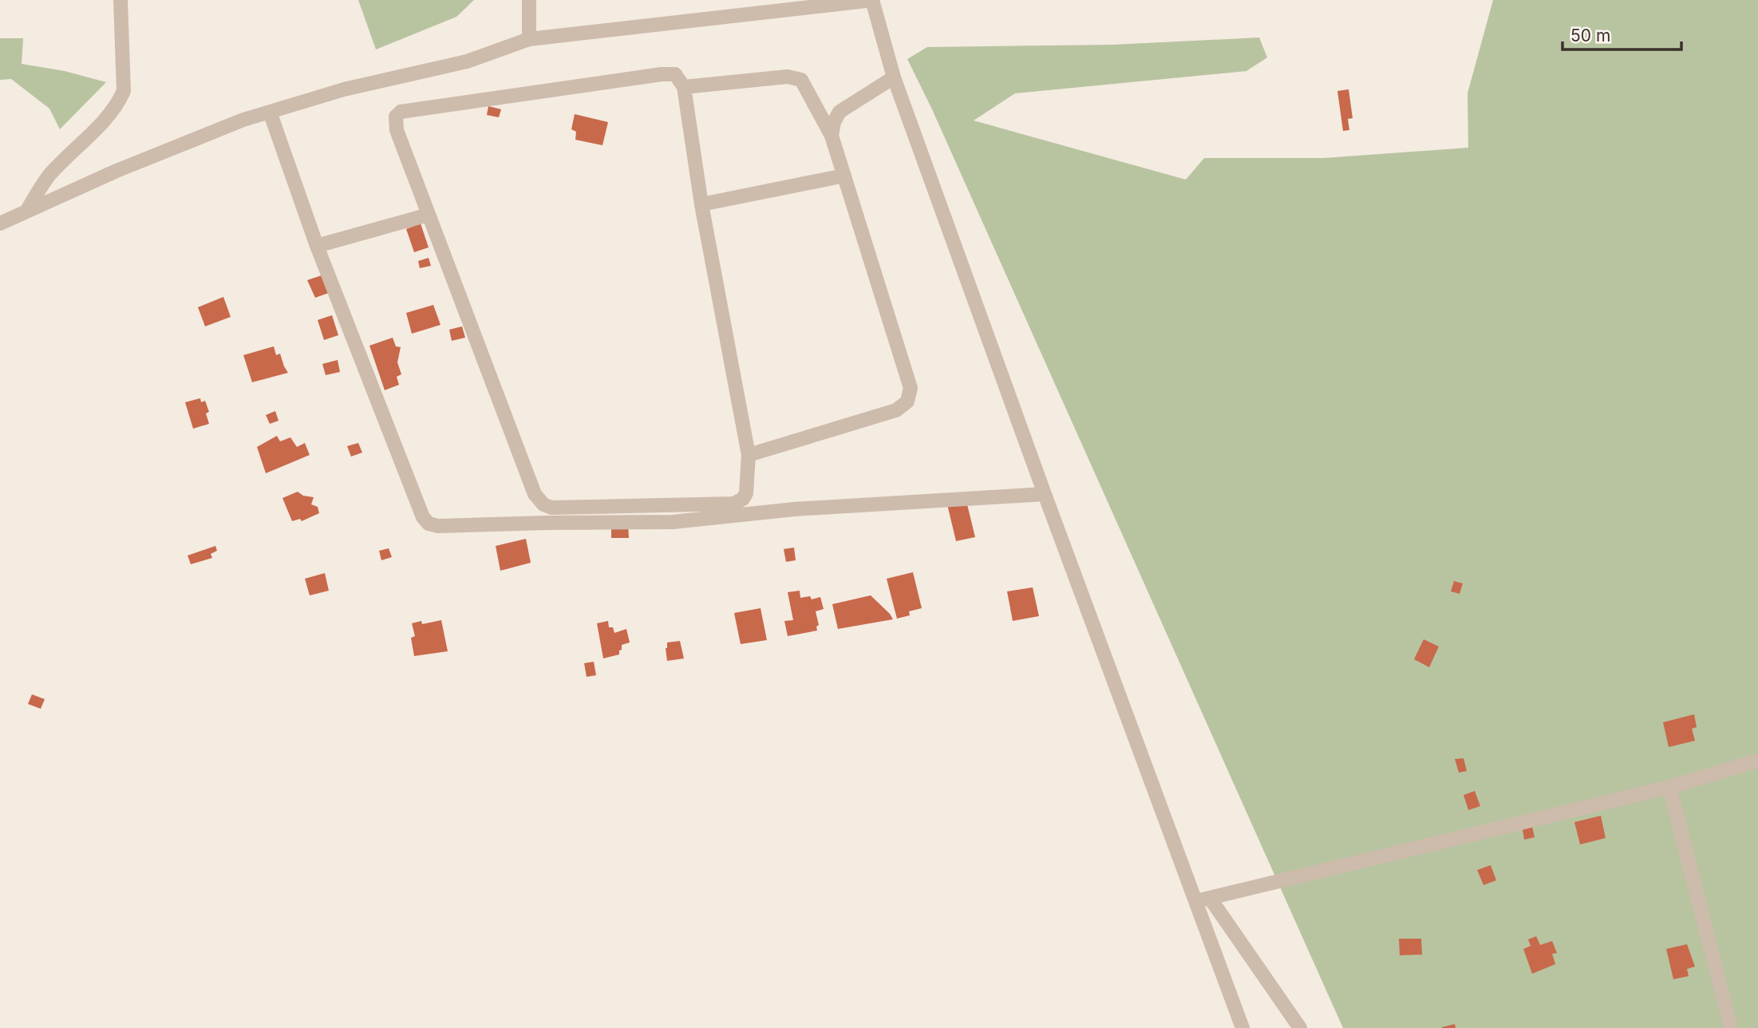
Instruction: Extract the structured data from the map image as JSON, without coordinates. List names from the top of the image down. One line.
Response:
{"scale_bar":"50 m"}
